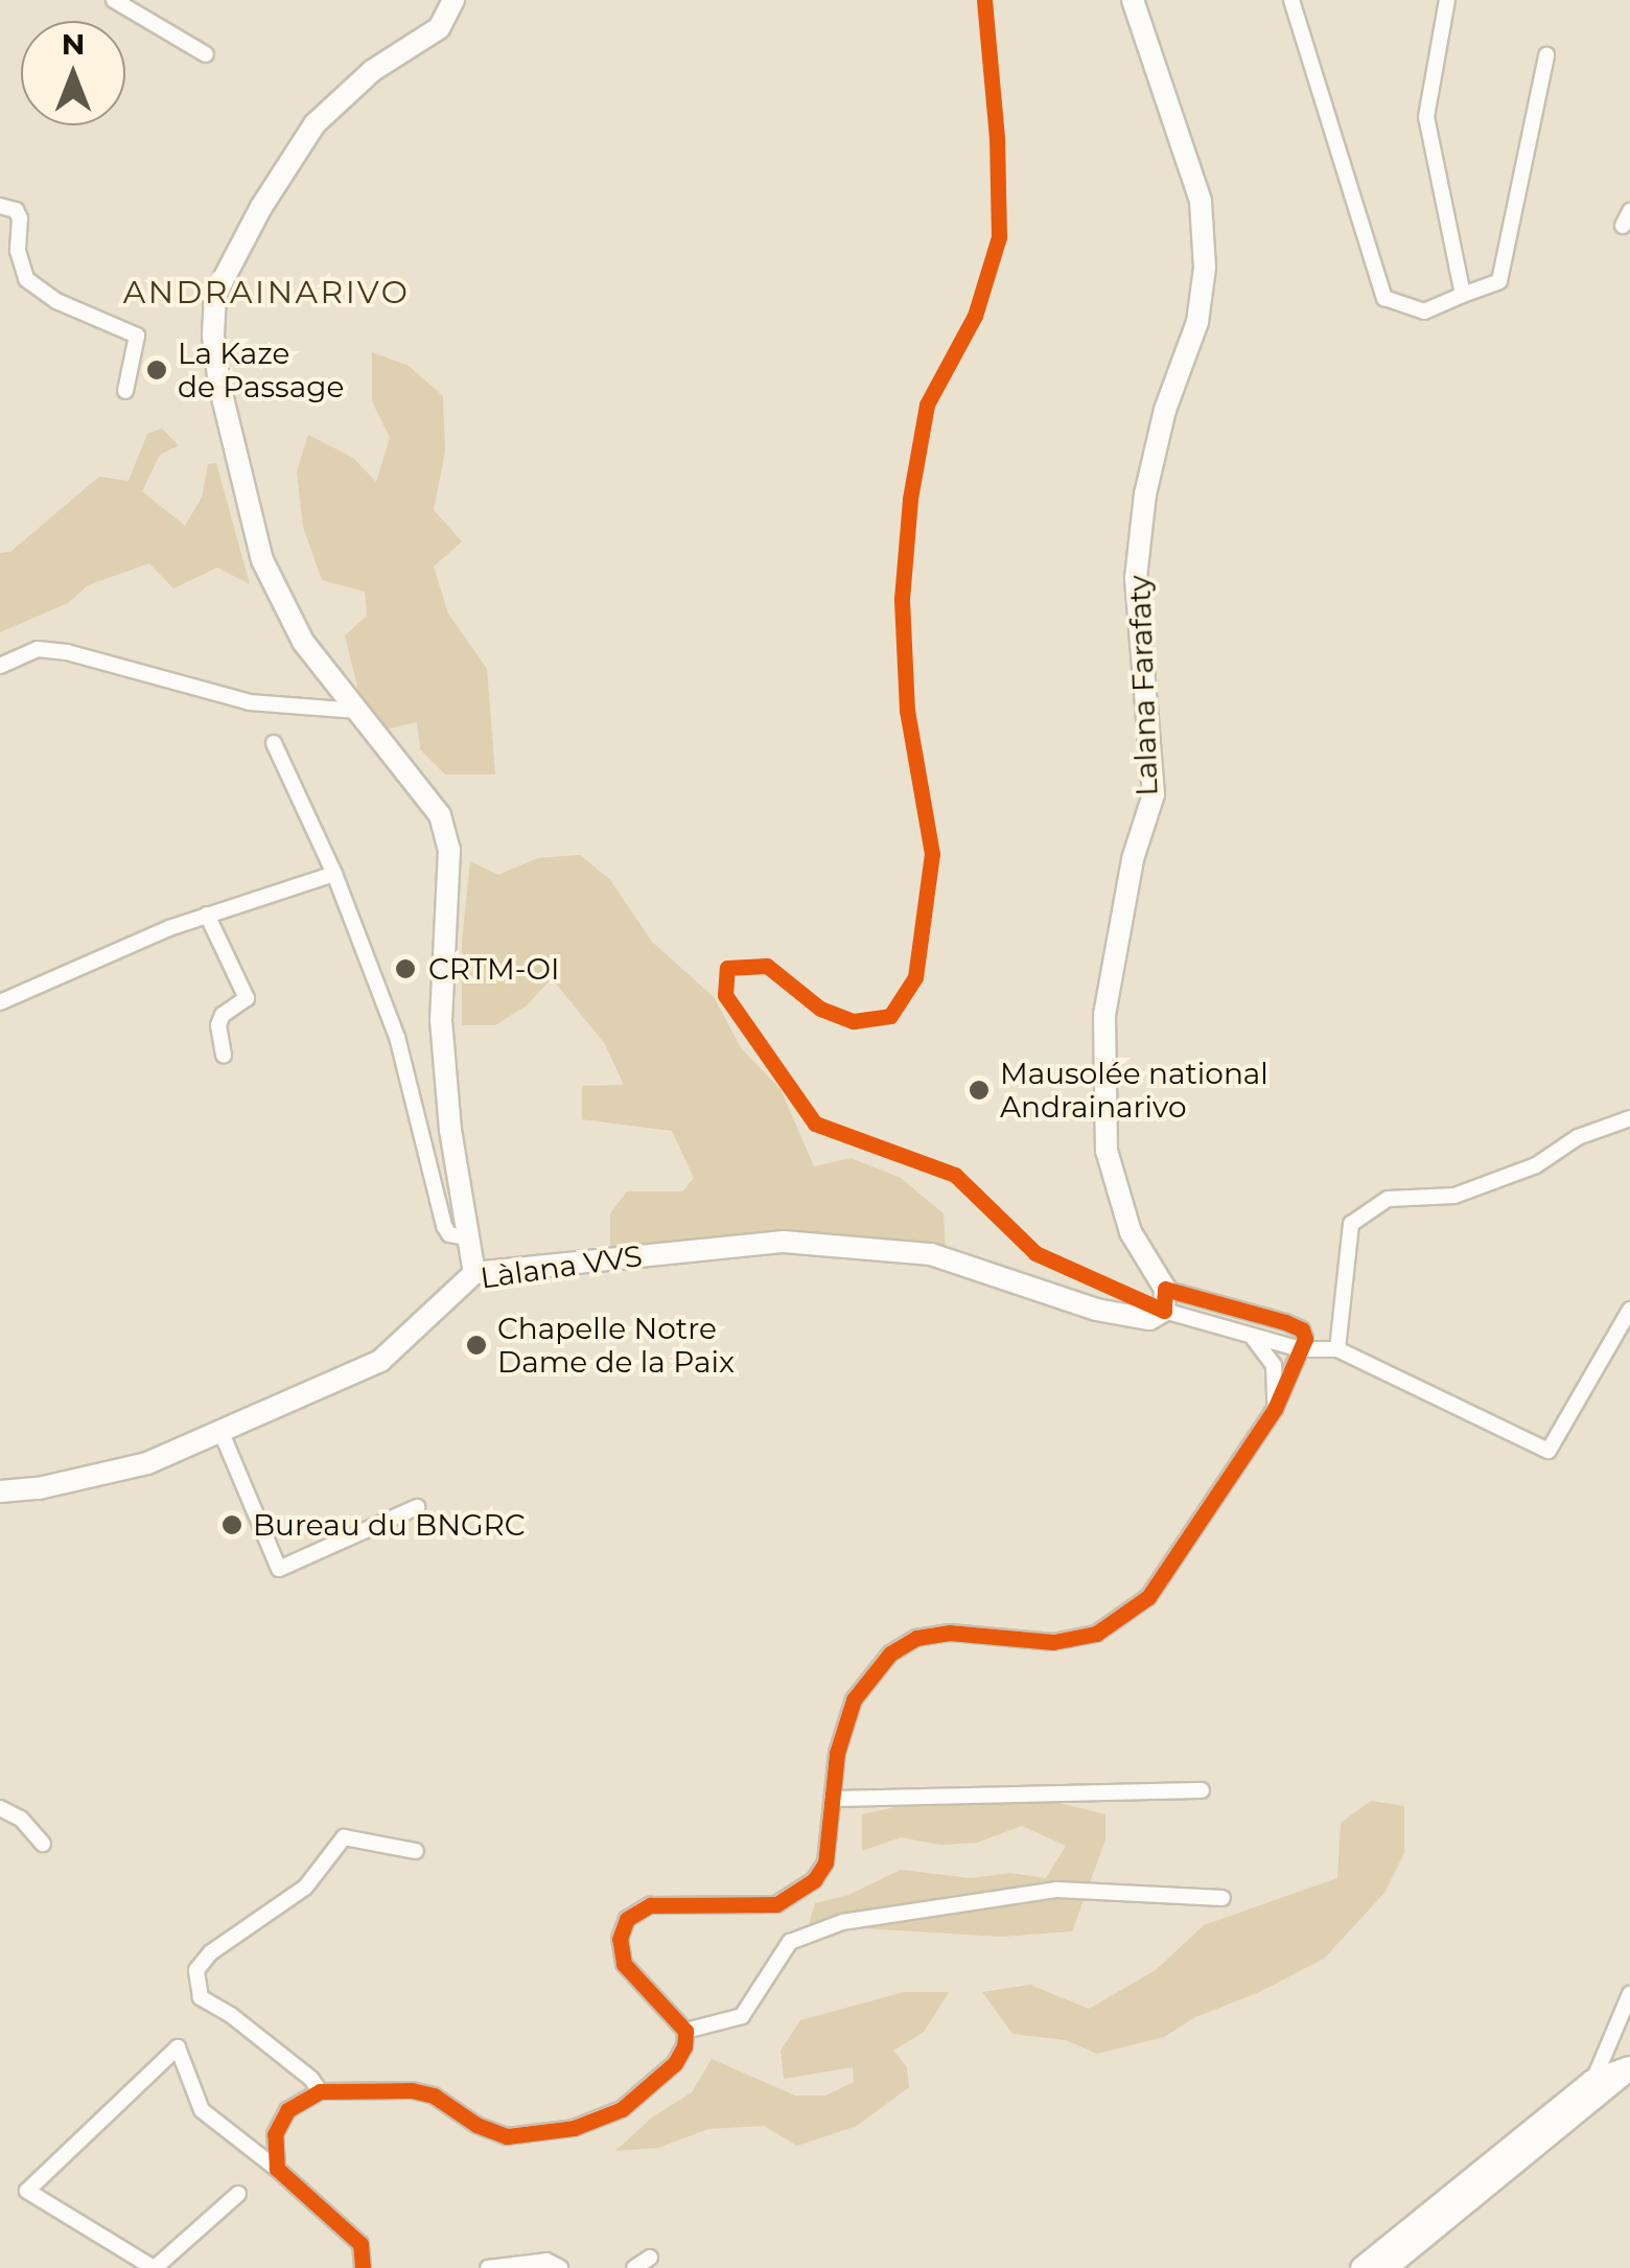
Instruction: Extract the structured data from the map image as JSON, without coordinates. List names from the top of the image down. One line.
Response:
{"streets":{"main road":["Lalana Farafaty","Làlana VVS"]},"crossings":[["Lalana Farafaty","Làlana VVS"]],"districts":["ANDRAINARIVO"],"places":["La Kaze de Passage","CRTM-OI","Mausolée national Andrainarivo","Chapelle Notre Dame de la Paix","Bureau du BNGRC"],"north":"top"}
